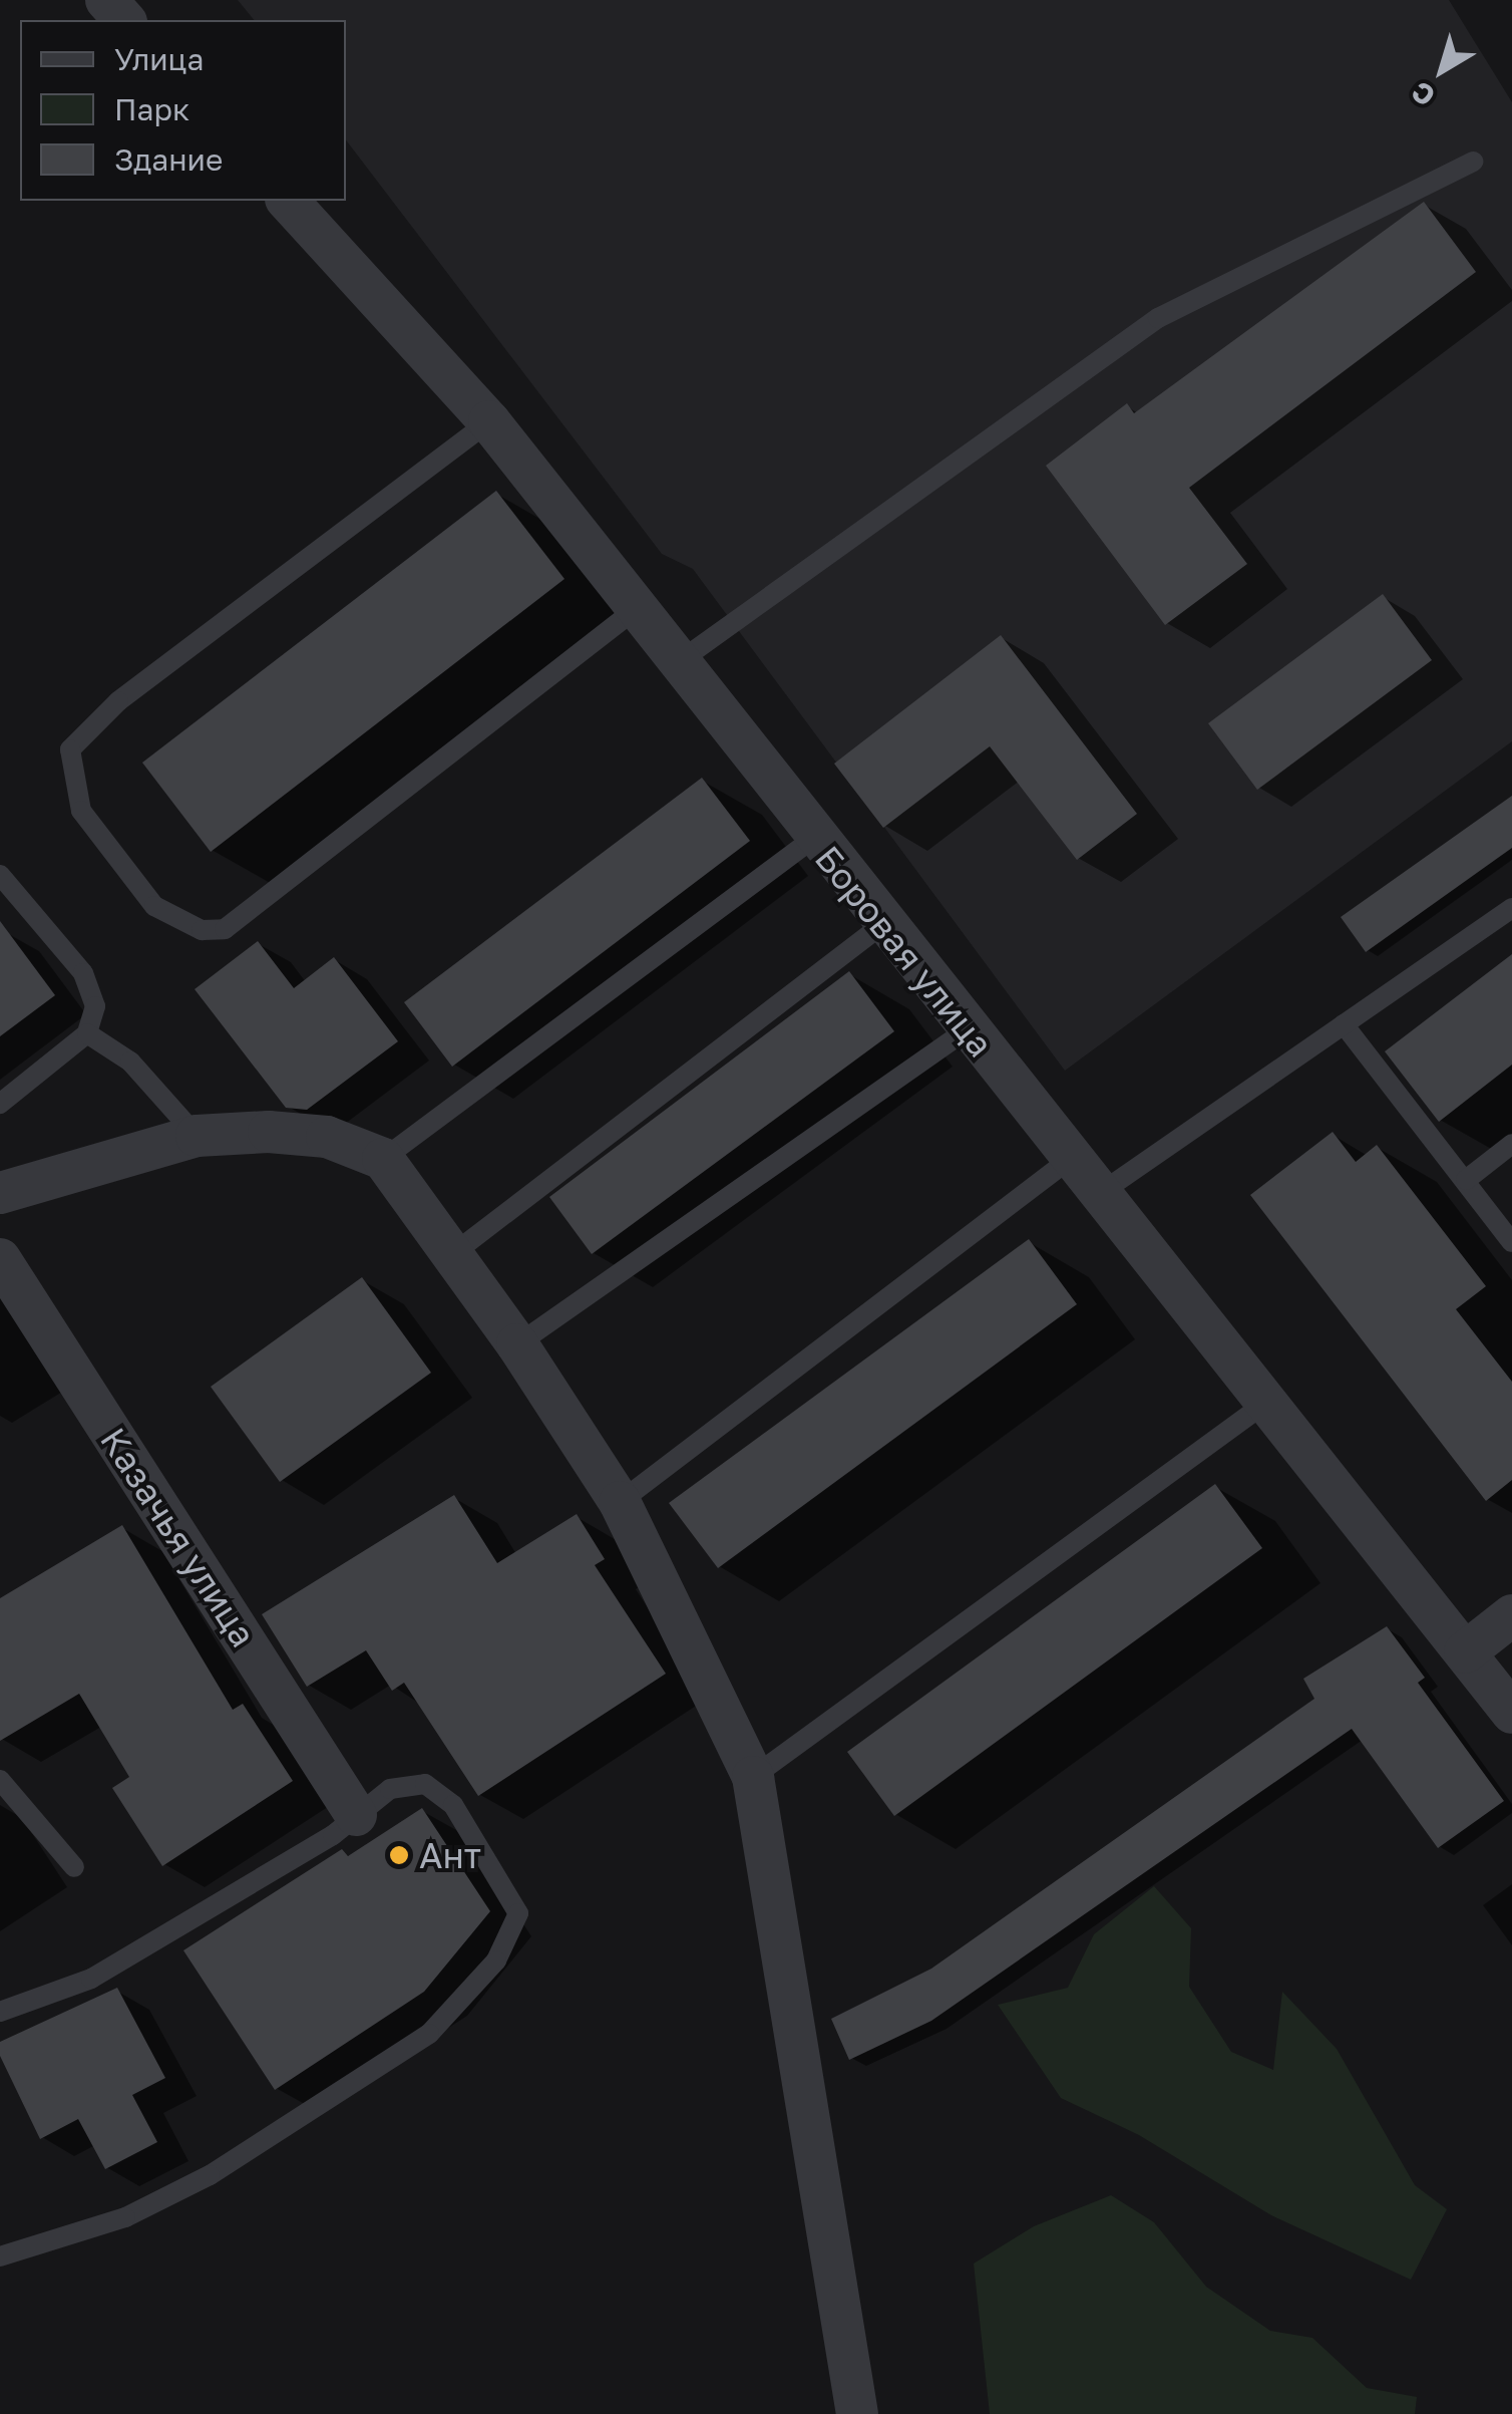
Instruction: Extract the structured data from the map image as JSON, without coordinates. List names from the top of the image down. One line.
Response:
{"streets":{"street":["Боровая улица","Казачья улица"]},"places":["Ант"],"legend":["Улица","Парк","Здание"],"north":"bottom left"}
